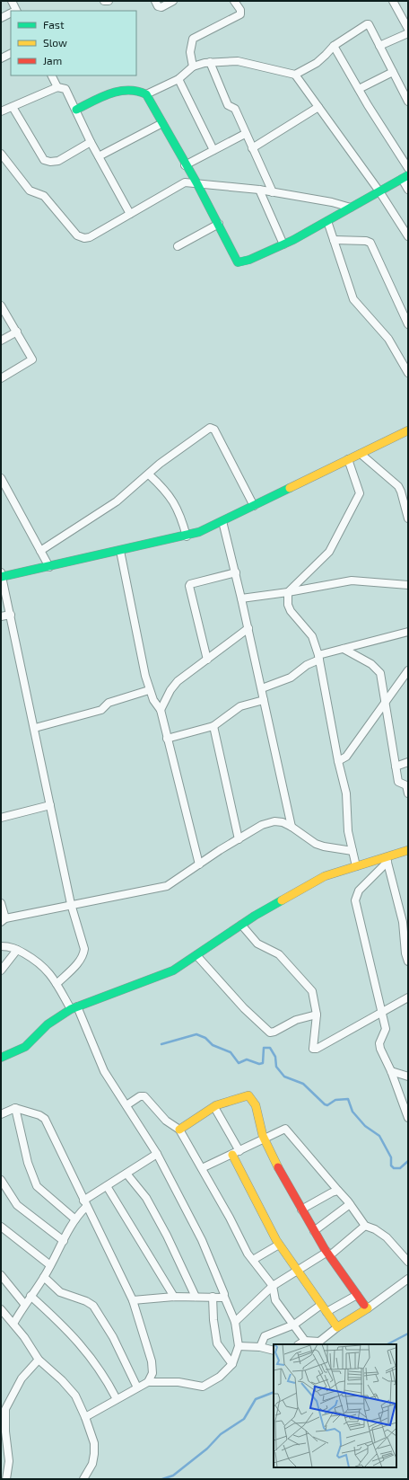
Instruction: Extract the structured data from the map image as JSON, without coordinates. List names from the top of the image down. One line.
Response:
{"legend":["Fast","Slow","Jam"]}
